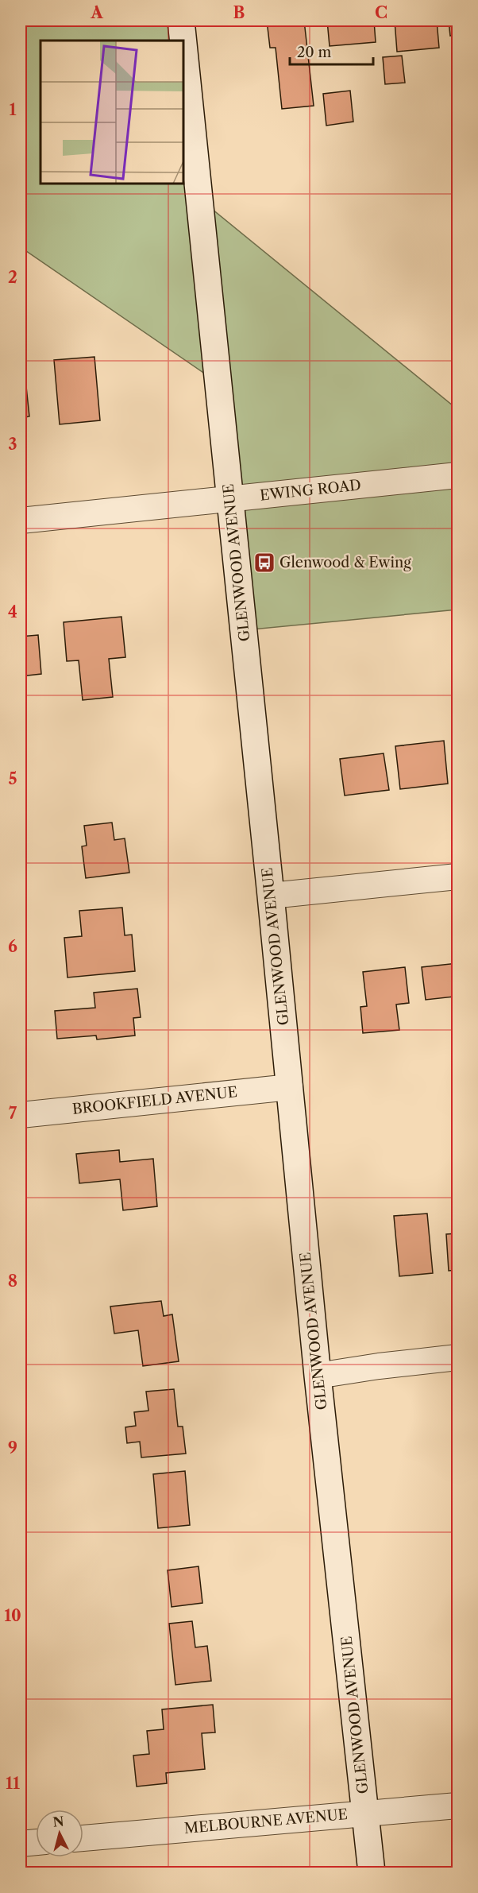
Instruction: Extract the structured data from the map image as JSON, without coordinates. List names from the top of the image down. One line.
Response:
{"streets":{"street":["EWING ROAD","GLENWOOD AVENUE","BROOKFIELD AVENUE","MELBOURNE AVENUE"]},"crossings":[["EWING ROAD","GLENWOOD AVENUE"],["GLENWOOD AVENUE","BROOKFIELD AVENUE"],["GLENWOOD AVENUE","MELBOURNE AVENUE"]],"places":{"bus stop":["Glenwood & Ewing"]},"scale_bar":"20 m","north":"top","grid":{"columns":["A","B","C"],"rows":["1","2","3","4","5","6","7","8","9","10","11"]}}
